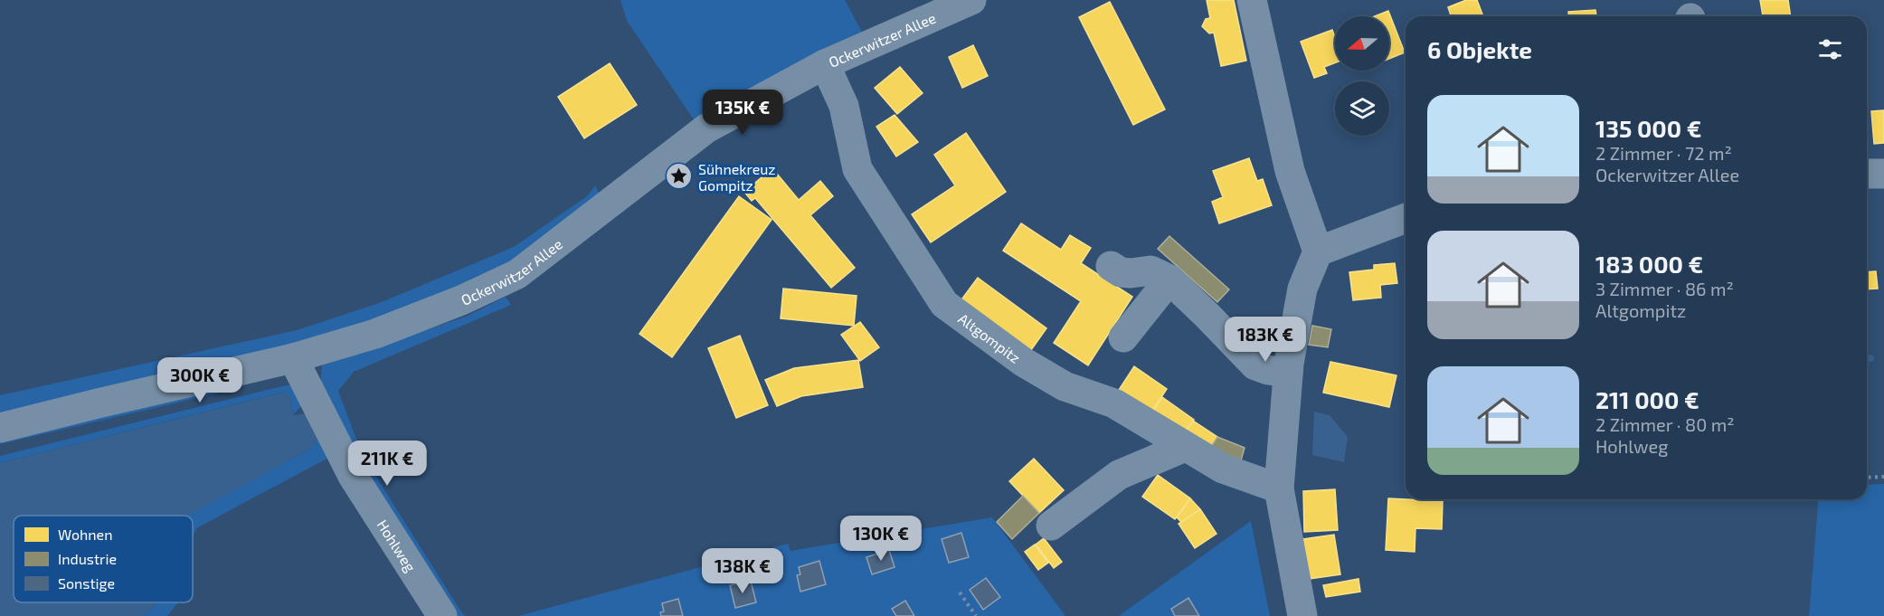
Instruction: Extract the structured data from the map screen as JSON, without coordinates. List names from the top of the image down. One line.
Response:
{"streets":{"street":["Ockerwitzer Allee","Altgompitz","Hohlweg"]},"crossings":[["Ockerwitzer Allee","Altgompitz"],["Ockerwitzer Allee","Hohlweg"]],"places":{"place":["Sühnekreuz Gompitz"]},"legend":["Wohnen","Industrie","Sonstige"],"north":"left","page":{"heading":"6 Objekte","list":[{"name":"135 000 €","note":"2 Zimmer · 72 m² · Ockerwitzer Allee"},{"name":"183 000 €","note":"3 Zimmer · 86 m² · Altgompitz"},{"name":"211 000 €","note":"2 Zimmer · 80 m² · Hohlweg"}],"price":["135K €","183K €","300K €","211K €","130K €","138K €"]}}
